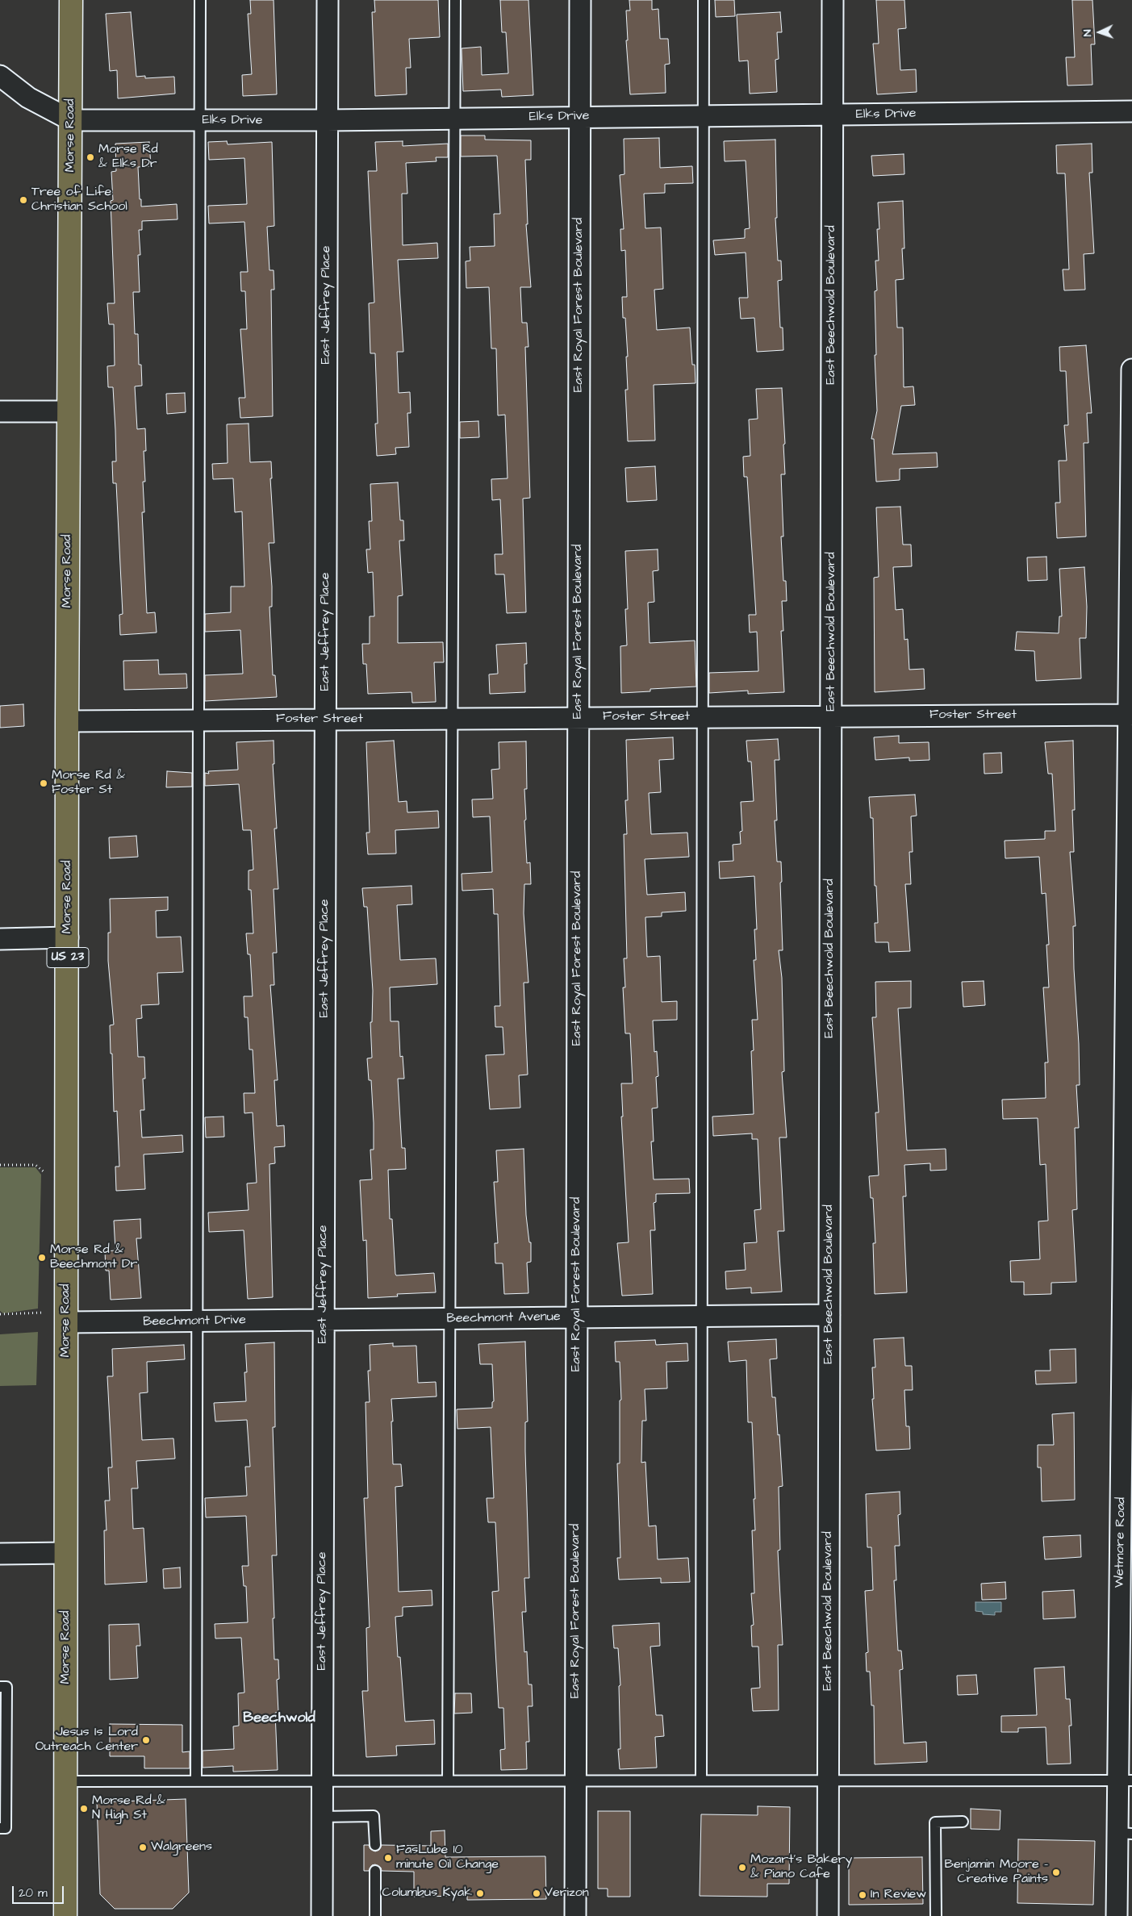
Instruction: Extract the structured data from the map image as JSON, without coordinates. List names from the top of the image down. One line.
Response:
{"streets":{"main road":["Morse Road","US 23"],"street":["Elks Drive","East Jeffrey Place","East Royal Forest Boulevard","East Beechwold Boulevard","Foster Street","Beechmont Avenue","Beechmont Drive","Wetmore Road"]},"crossings":[["Elks Drive","Morse Road"],["Elks Drive","East Jeffrey Place"],["Elks Drive","East Royal Forest Boulevard"],["Elks Drive","East Beechwold Boulevard"],["Morse Road","Foster Street"],["Morse Road","Beechmont Drive"],["East Jeffrey Place","Foster Street"],["East Jeffrey Place","Beechmont Avenue"],["East Jeffrey Place","Beechmont Drive"],["East Royal Forest Boulevard","Foster Street"],["East Royal Forest Boulevard","Beechmont Avenue"],["East Beechwold Boulevard","Foster Street"],["East Beechwold Boulevard","Beechmont Avenue"],["Foster Street","Wetmore Road"],["Beechmont Avenue","Beechmont Drive"]],"districts":["Beechwold"],"places":["Morse Rd & Elks Dr","Tree of Life Christian School","Morse Rd & Foster St","Morse Rd & Beechmont Dr","Jesus Is Lord Outreach Center","Morse Rd & N High St","Walgreens","FasLube 10 minute Oil Change","Mozart's Bakery & Piano Cafe","Benjamin Moore - Creative Paints","Columbus Kyak","Verizon","In Review"],"scale_bar":"20 m","north":"left"}
